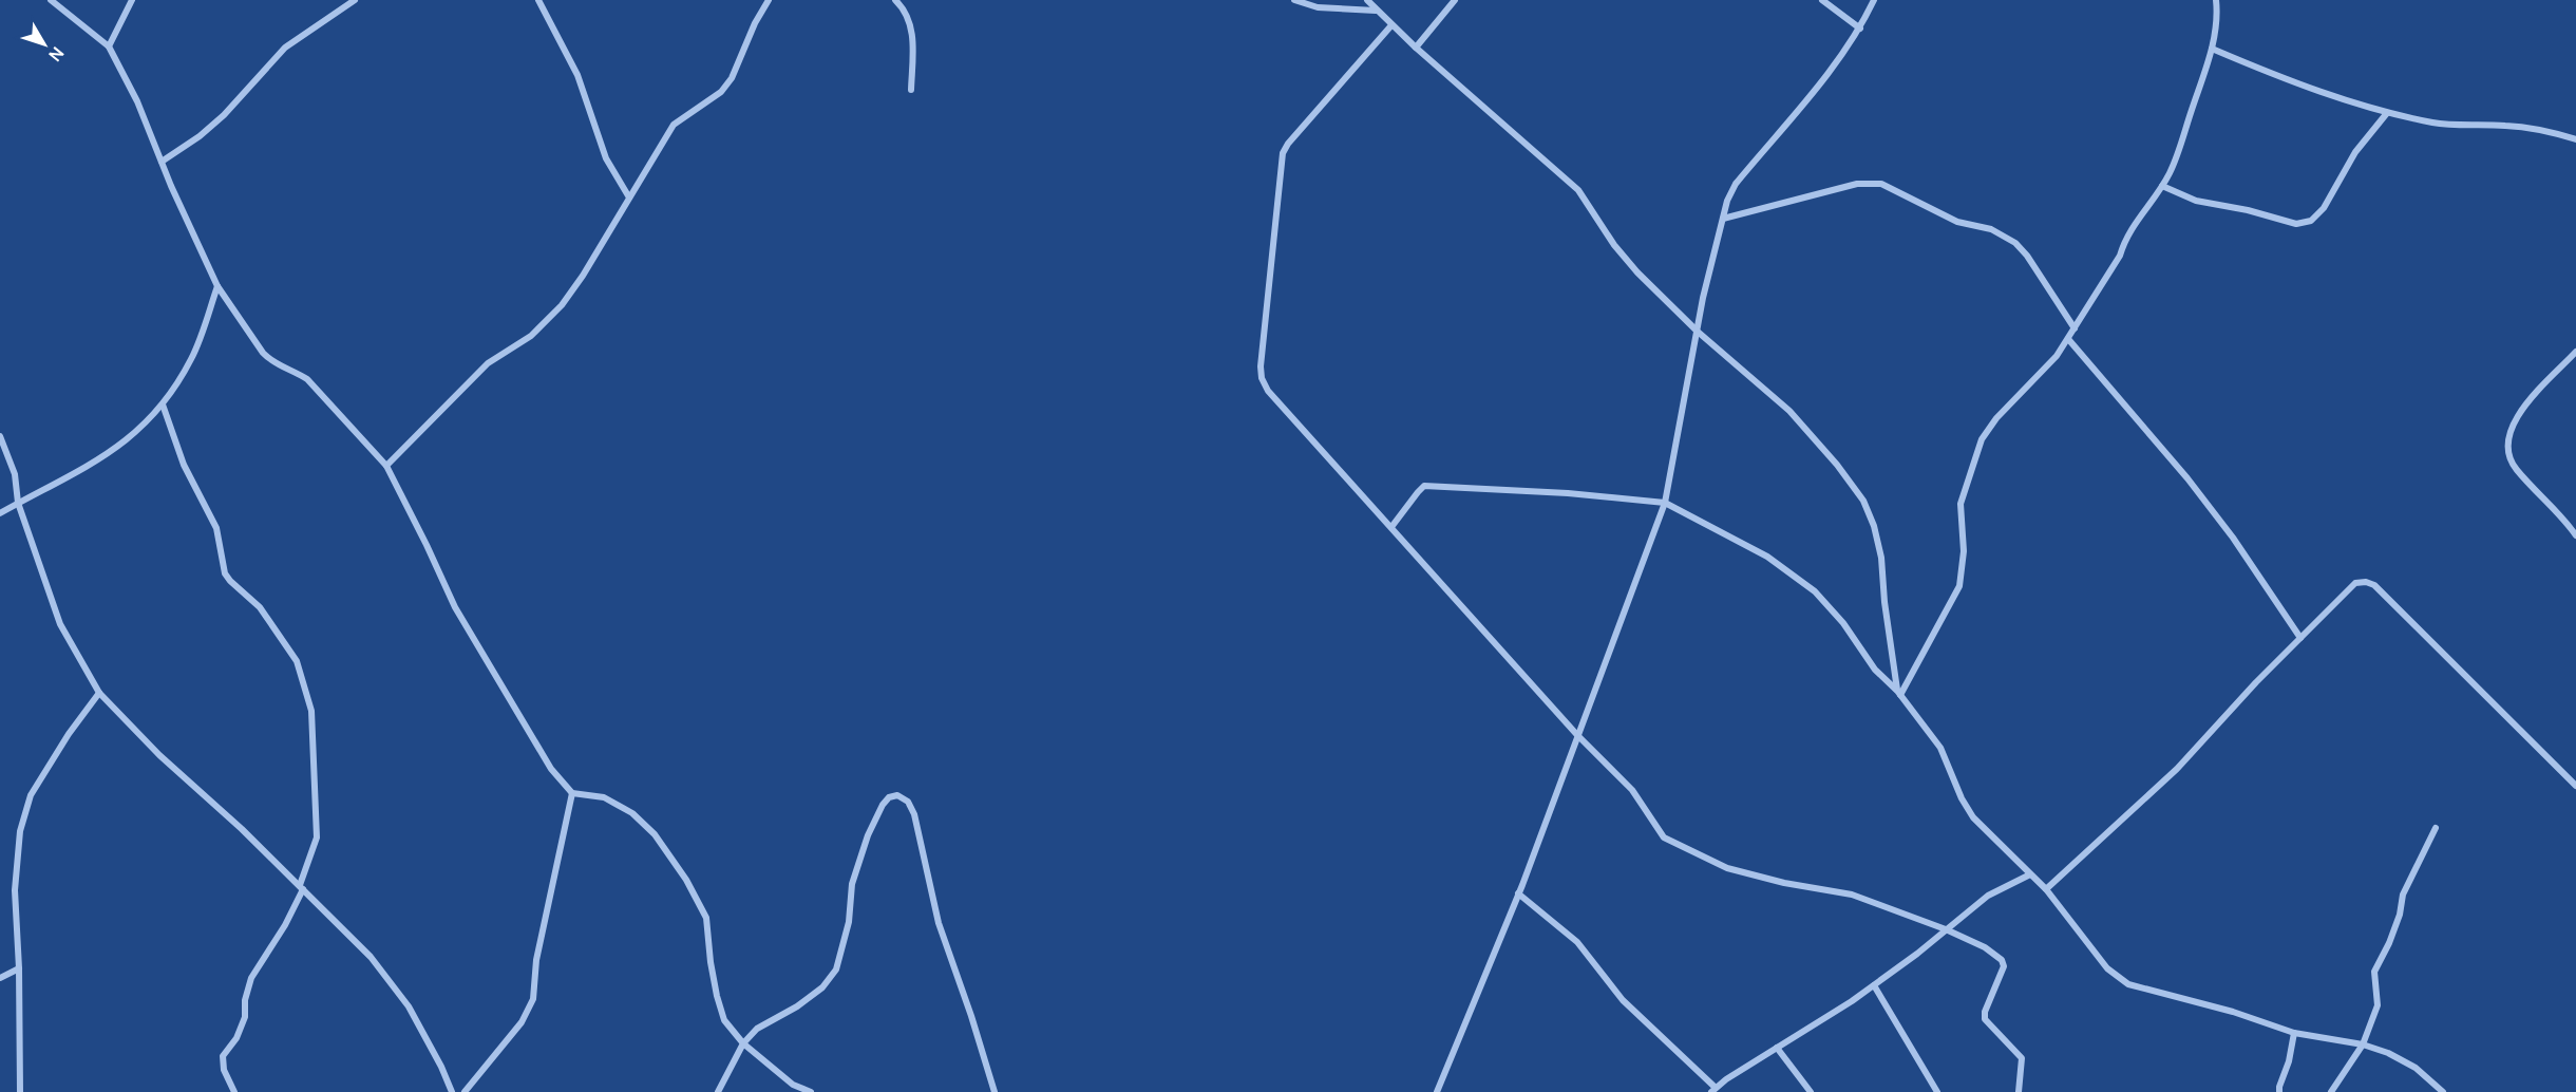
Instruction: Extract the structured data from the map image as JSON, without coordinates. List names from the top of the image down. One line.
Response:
{"north":"bottom right"}
